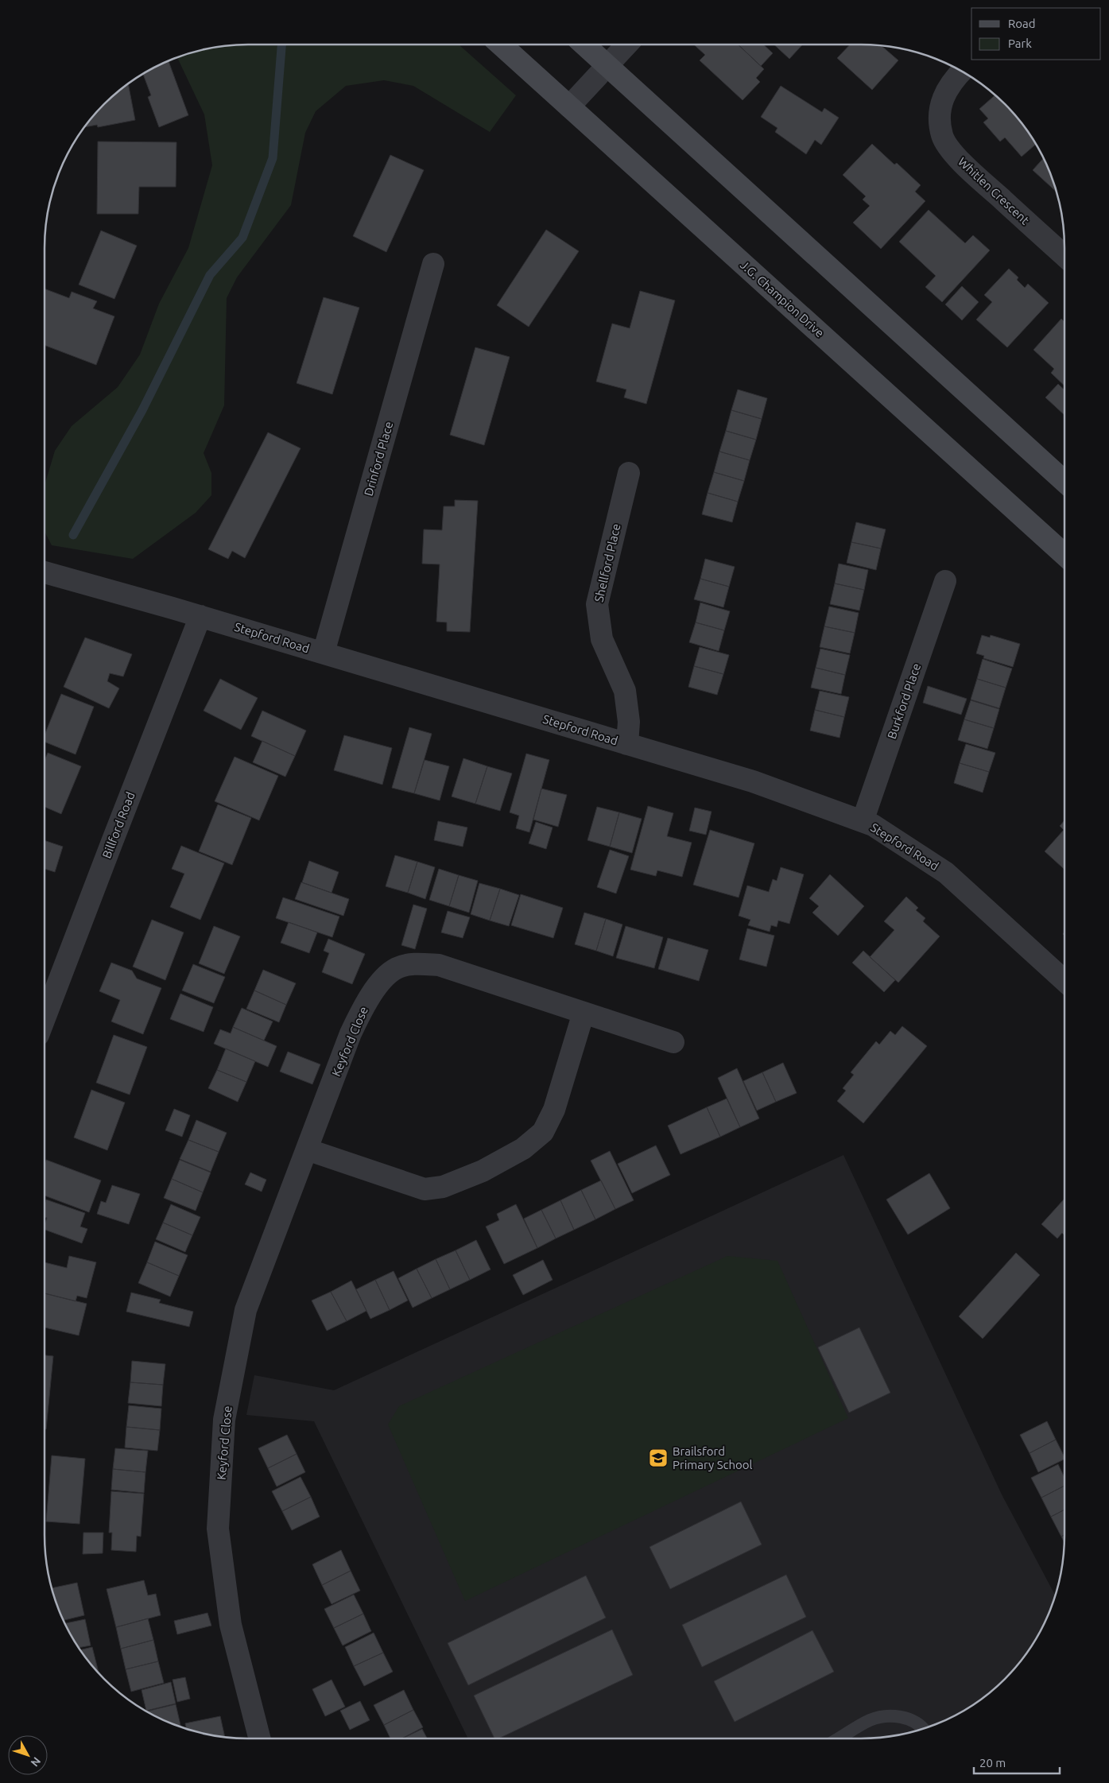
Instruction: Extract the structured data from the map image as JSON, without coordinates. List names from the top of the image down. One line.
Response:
{"streets":{"main road":["J.G. Champion Drive"],"street":["Whitlen Crescent","Drinford Place","Shellford Place","Stepford Road","Burkford Place","Billford Road","Keyford Close"]},"crossings":[["Drinford Place","Stepford Road"],["Shellford Place","Stepford Road"],["Stepford Road","Burkford Place"],["Stepford Road","Billford Road"]],"places":{"school or university":["Brailsford Primary School"]},"legend":["Road","Park"],"scale_bar":"20 m","north":"bottom right"}
